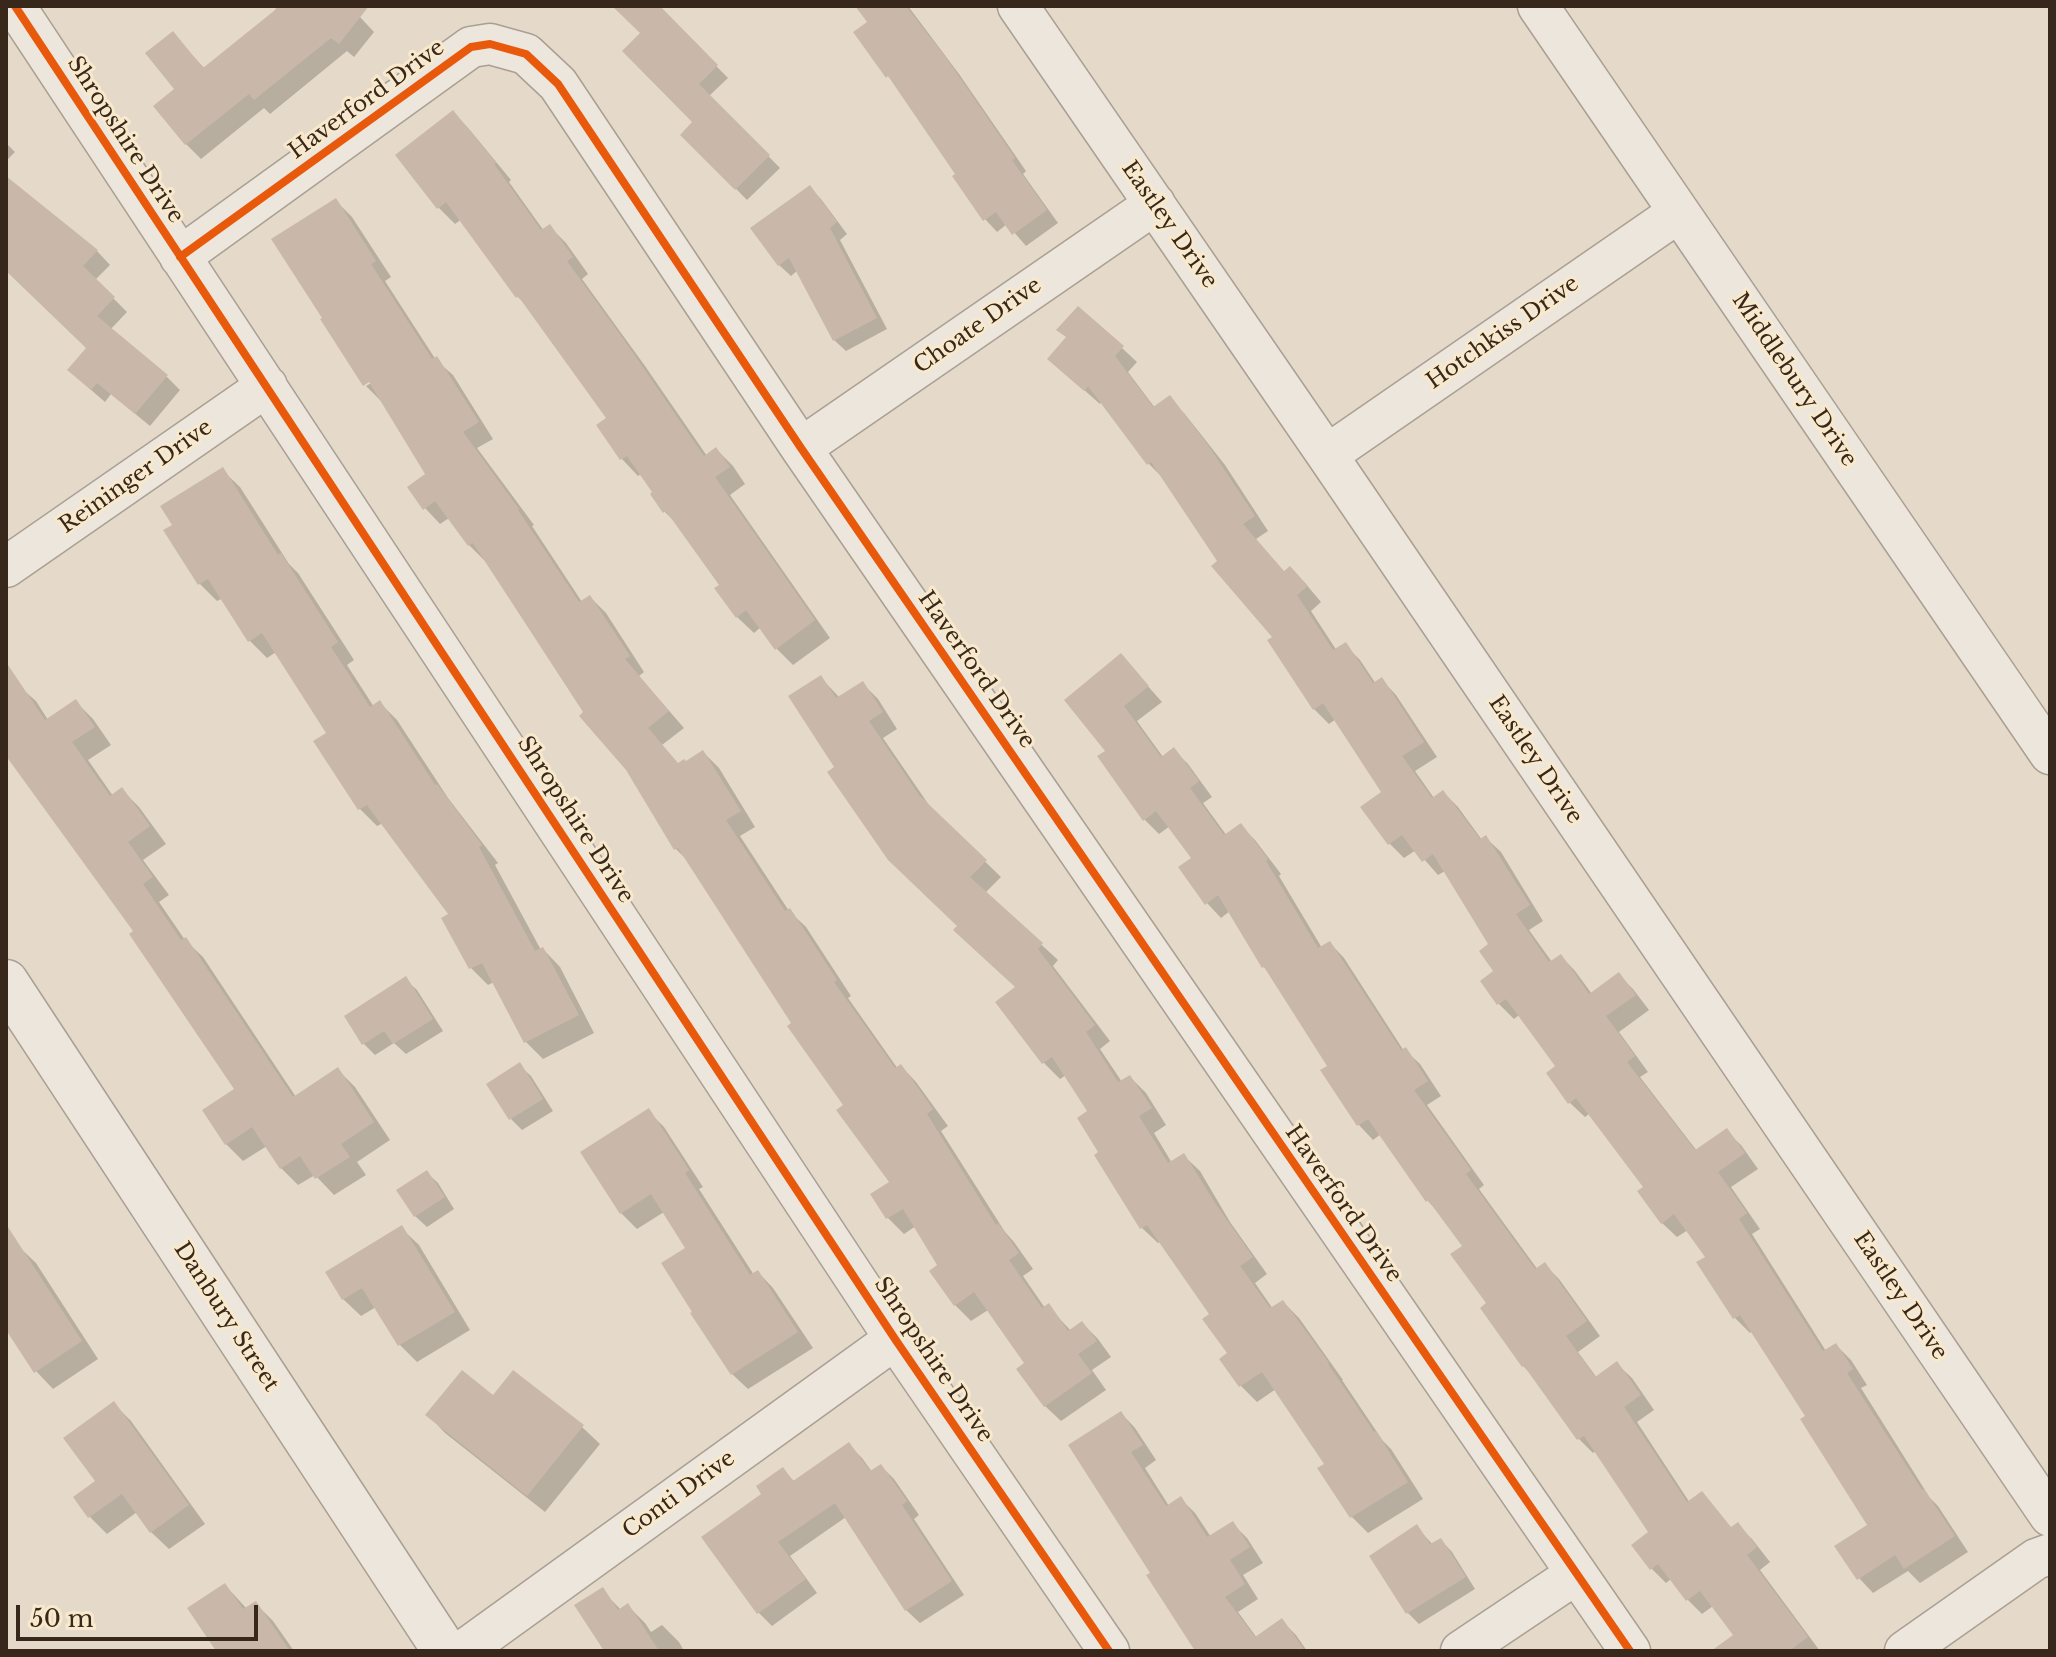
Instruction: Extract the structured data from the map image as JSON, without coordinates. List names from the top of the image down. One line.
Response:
{"streets":{"street":["Haverford Drive","Shropshire Drive","Eastley Drive","Choate Drive","Hotchkiss Drive","Middlebury Drive","Reininger Drive","Danbury Street","Conti Drive"]},"crossings":[["Haverford Drive","Shropshire Drive"],["Haverford Drive","Choate Drive"],["Shropshire Drive","Reininger Drive"],["Shropshire Drive","Conti Drive"],["Eastley Drive","Choate Drive"],["Eastley Drive","Hotchkiss Drive"],["Hotchkiss Drive","Middlebury Drive"]],"scale_bar":"50 m"}
